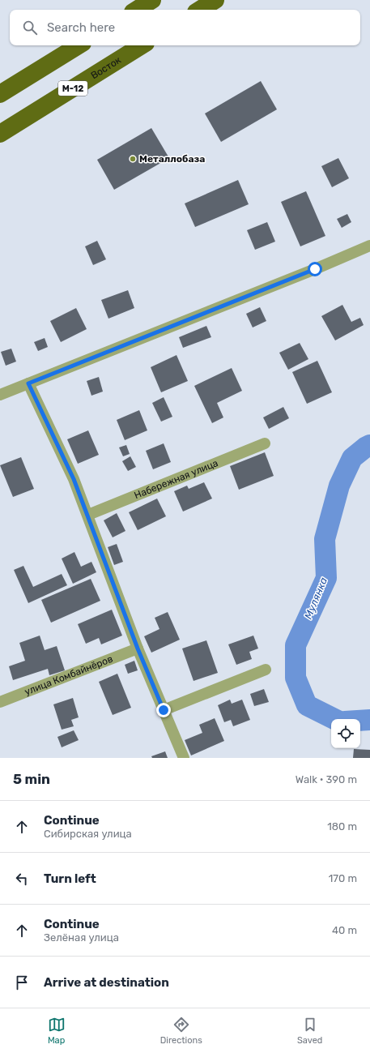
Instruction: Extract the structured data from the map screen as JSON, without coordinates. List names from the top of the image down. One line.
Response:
{"streets":{"highway":["Восток","М-12"],"street":["Набережная улица","улица Комбайнёров"]},"water":["Мулянка"],"places":["Металлобаза"],"page":{"search":"Search here","heading":["5 min","Walk · 390 m"],"list":[["Continue","Сибирская улица","180 m"],["Turn left","170 m"],["Continue","Зелёная улица","40 m"],"Arrive at destination"],"nav":["Map","Directions","Saved"]}}
